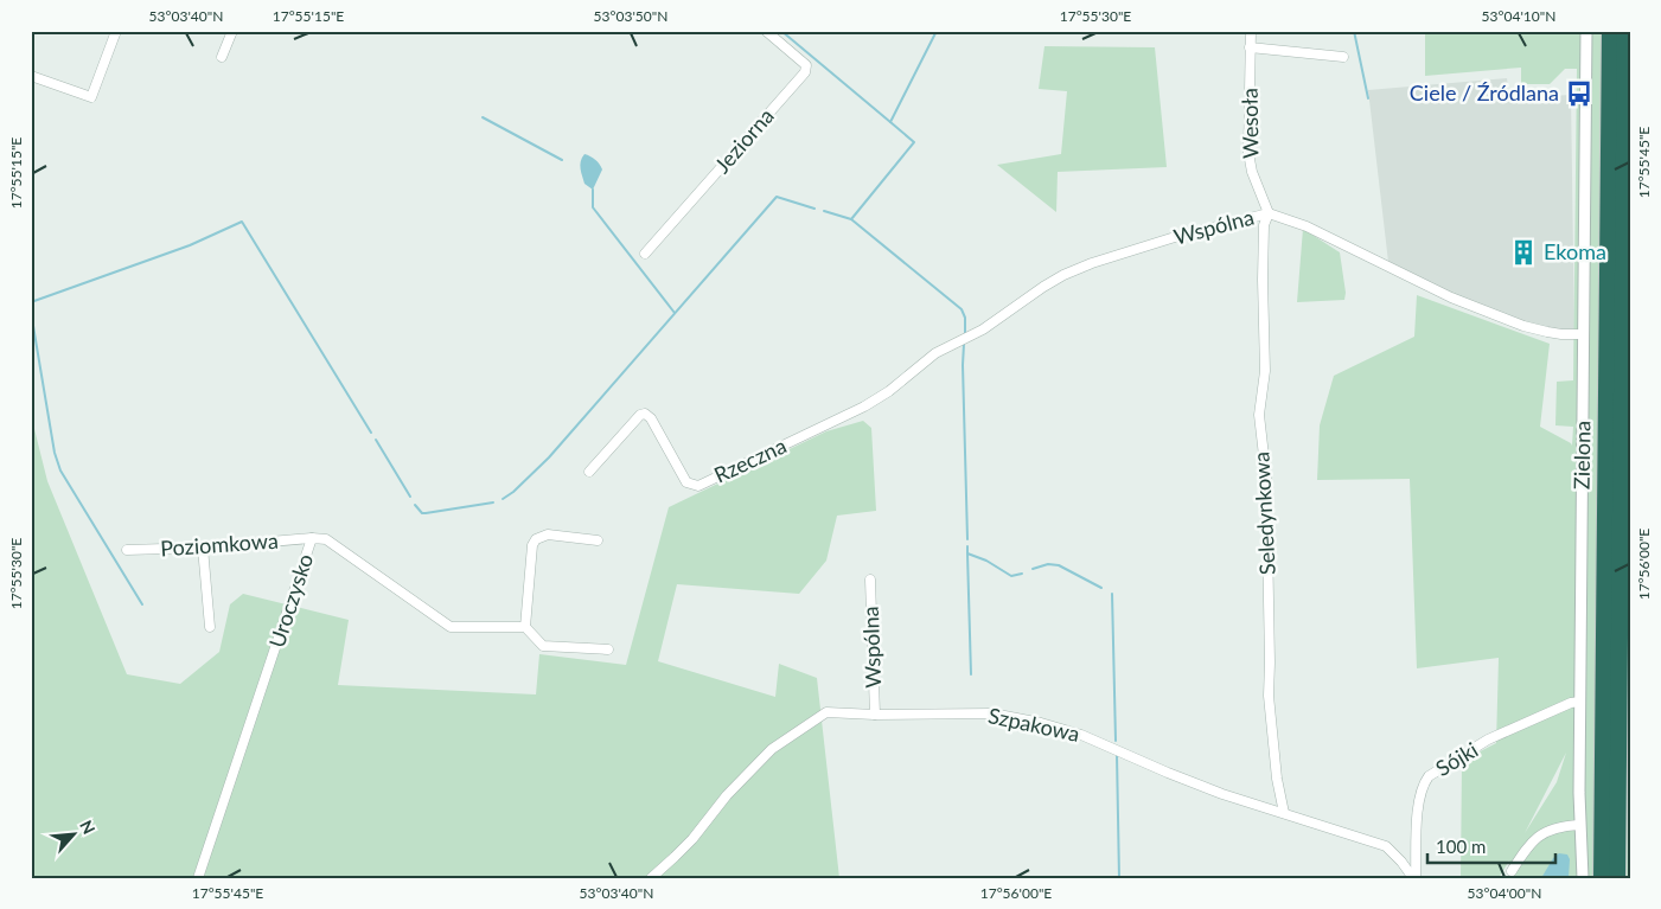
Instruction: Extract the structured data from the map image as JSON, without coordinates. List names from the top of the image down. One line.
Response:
{"streets":{"street":["Wesoła","Jeziorna","Wspólna","Zielona","Rzeczna","Seledynkowa","Poziomkowa","Uroczysko","Szpakowa","Sójki"]},"crossings":[["Wesoła","Wspólna"],["Wesoła","Seledynkowa"],["Wspólna","Zielona"],["Wspólna","Rzeczna"],["Wspólna","Seledynkowa"],["Wspólna","Szpakowa"],["Zielona","Sójki"],["Seledynkowa","Szpakowa"],["Poziomkowa","Uroczysko"],["Szpakowa","Sójki"]],"places":{"bus stop":["Ciele / Źródlana"],"building":["Ekoma"]},"scale_bar":"100 m","north":"top right","coordinates":["53°03'40\"N","17°55'15\"E","53°03'50\"N","17°55'30\"E","53°04'10\"N","17°55'45\"E","17°56'00\"E","53°04'00\"N"]}
